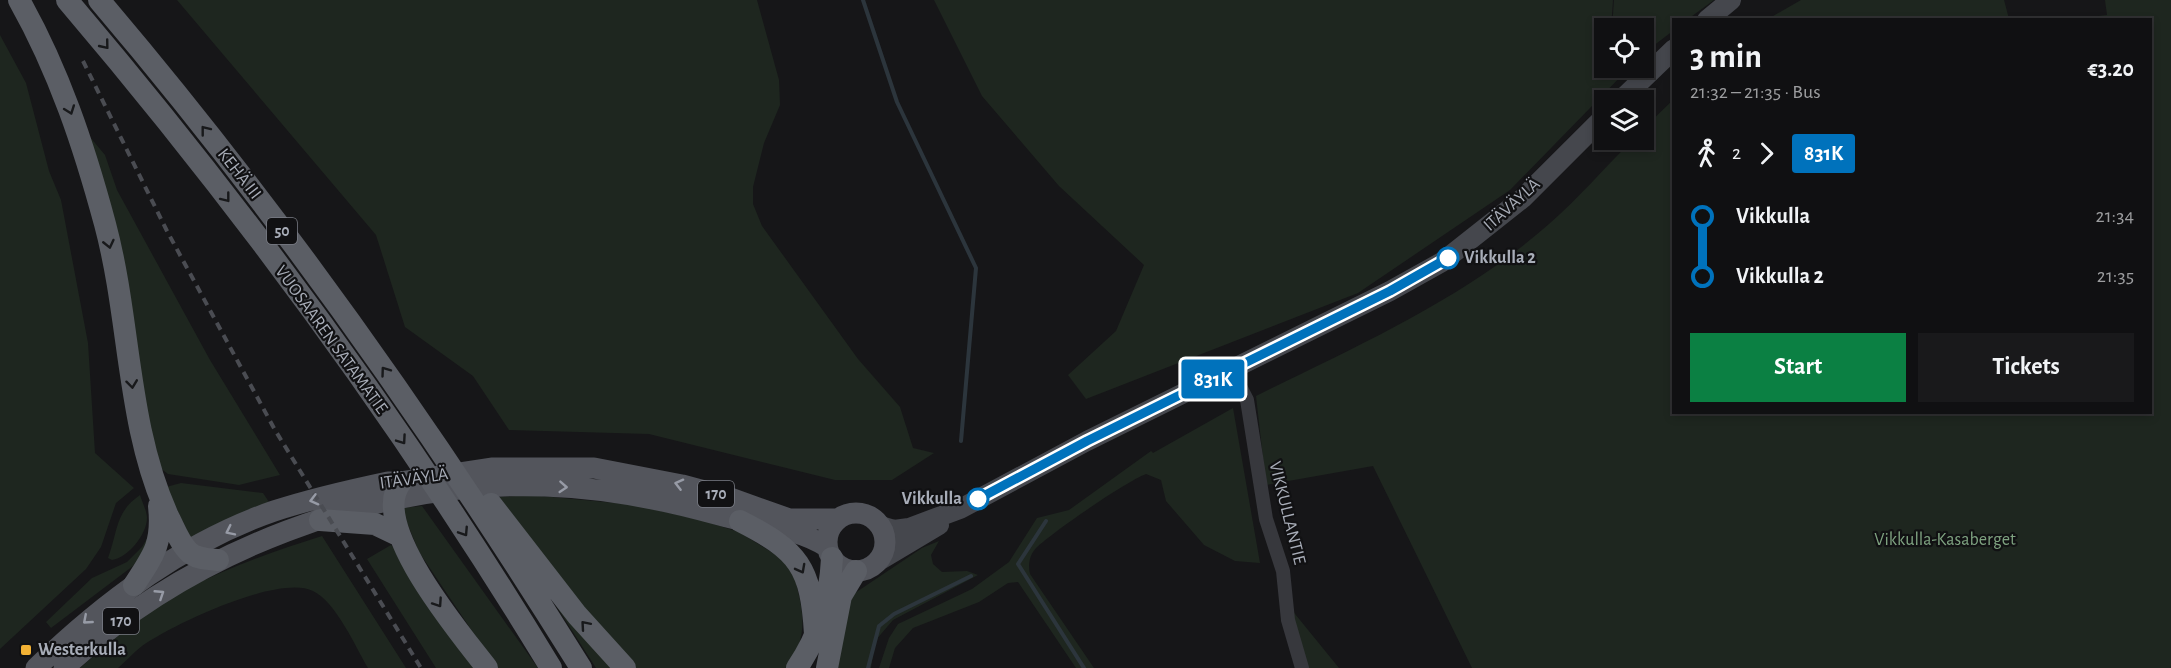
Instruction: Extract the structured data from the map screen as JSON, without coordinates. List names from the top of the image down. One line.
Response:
{"streets":{"highway":["KEHÄ III","50","VUOSAAREN SATAMATIE"],"main road":["ITÄVÄYLÄ","170"],"street":["VIKKULLANTIE"]},"crossings":[["ITÄVÄYLÄ","VIKKULLANTIE"]],"parks":["Vikkulla-Kasaberget"],"places":{"other":["Vikkulla 2","Vikkulla"],"transit":["Westerkulla"]},"lines":["bus line 831K"],"page":{"on_map":"831K","heading":["3 min","21:32 – 21:35 · Bus","€3.20"],"legs":["2","831K"],"list":[{"name":"Vikkulla","value":"21:34"},{"name":"Vikkulla 2","value":"21:35"}],"buttons":["Start","Tickets"]}}
